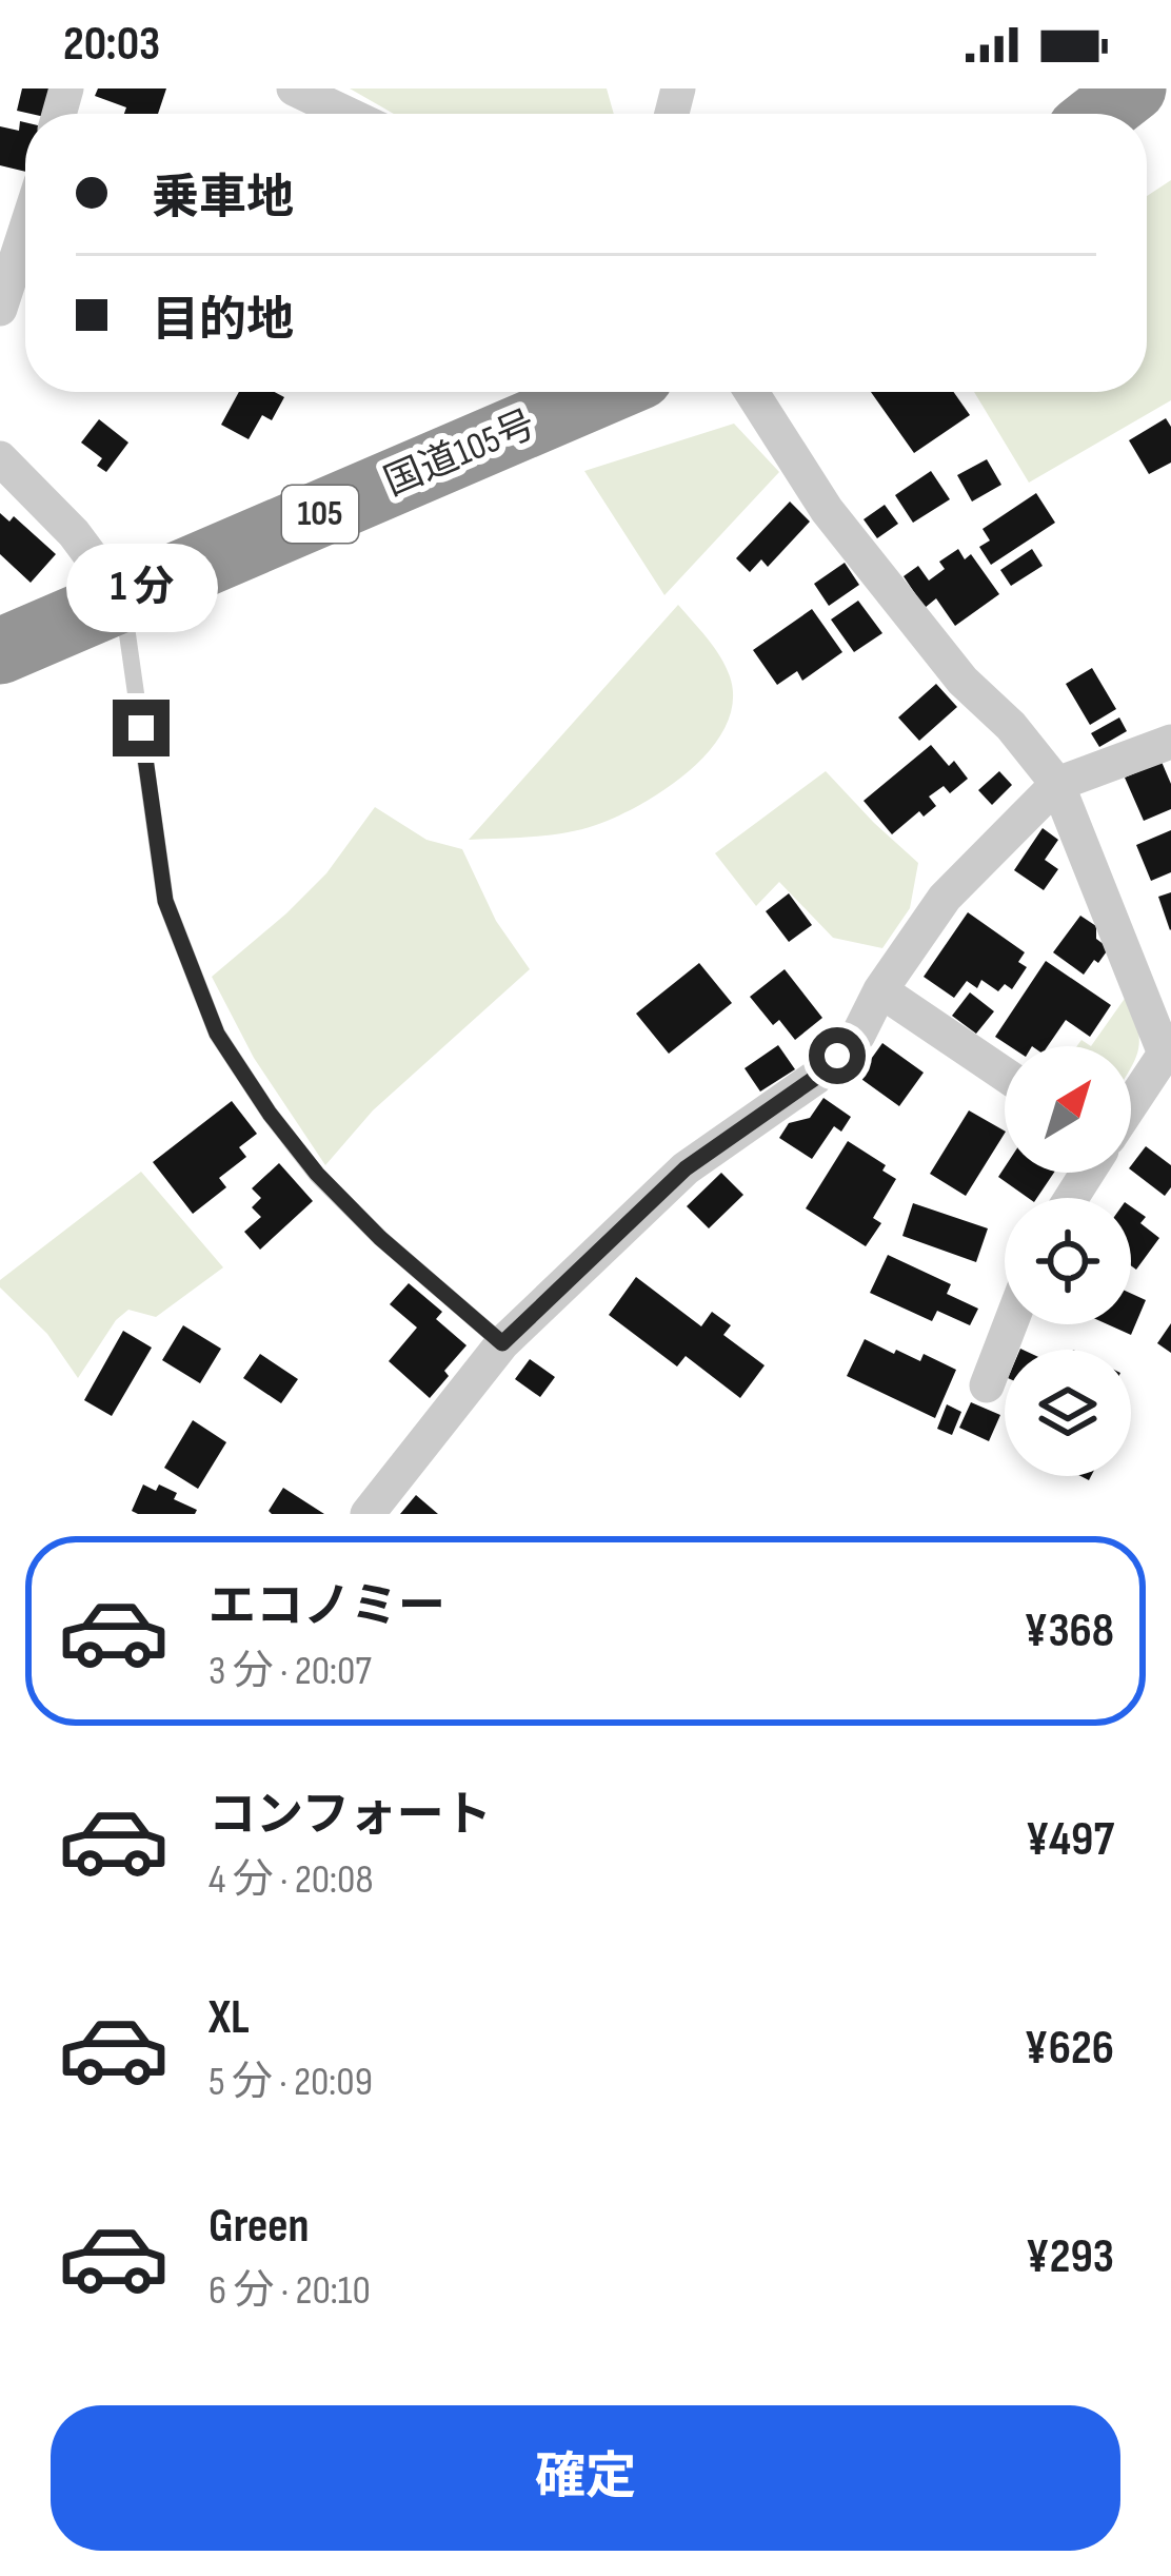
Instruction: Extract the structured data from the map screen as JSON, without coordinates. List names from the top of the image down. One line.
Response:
{"streets":{"highway":["国道105号","105"]},"north":"top right","page":{"status":"20:03","banner":["乗車地","目的地"],"bubble":"1 分","list":[{"name":"エコノミー","note":"3 分 · 20:07","value":"¥368"},{"name":"コンフォート","note":"4 分 · 20:08","value":"¥497"},{"name":"XL","note":"5 分 · 20:09","value":"¥626"},{"name":"Green","note":"6 分 · 20:10","value":"¥293"}],"buttons":"確定"}}
